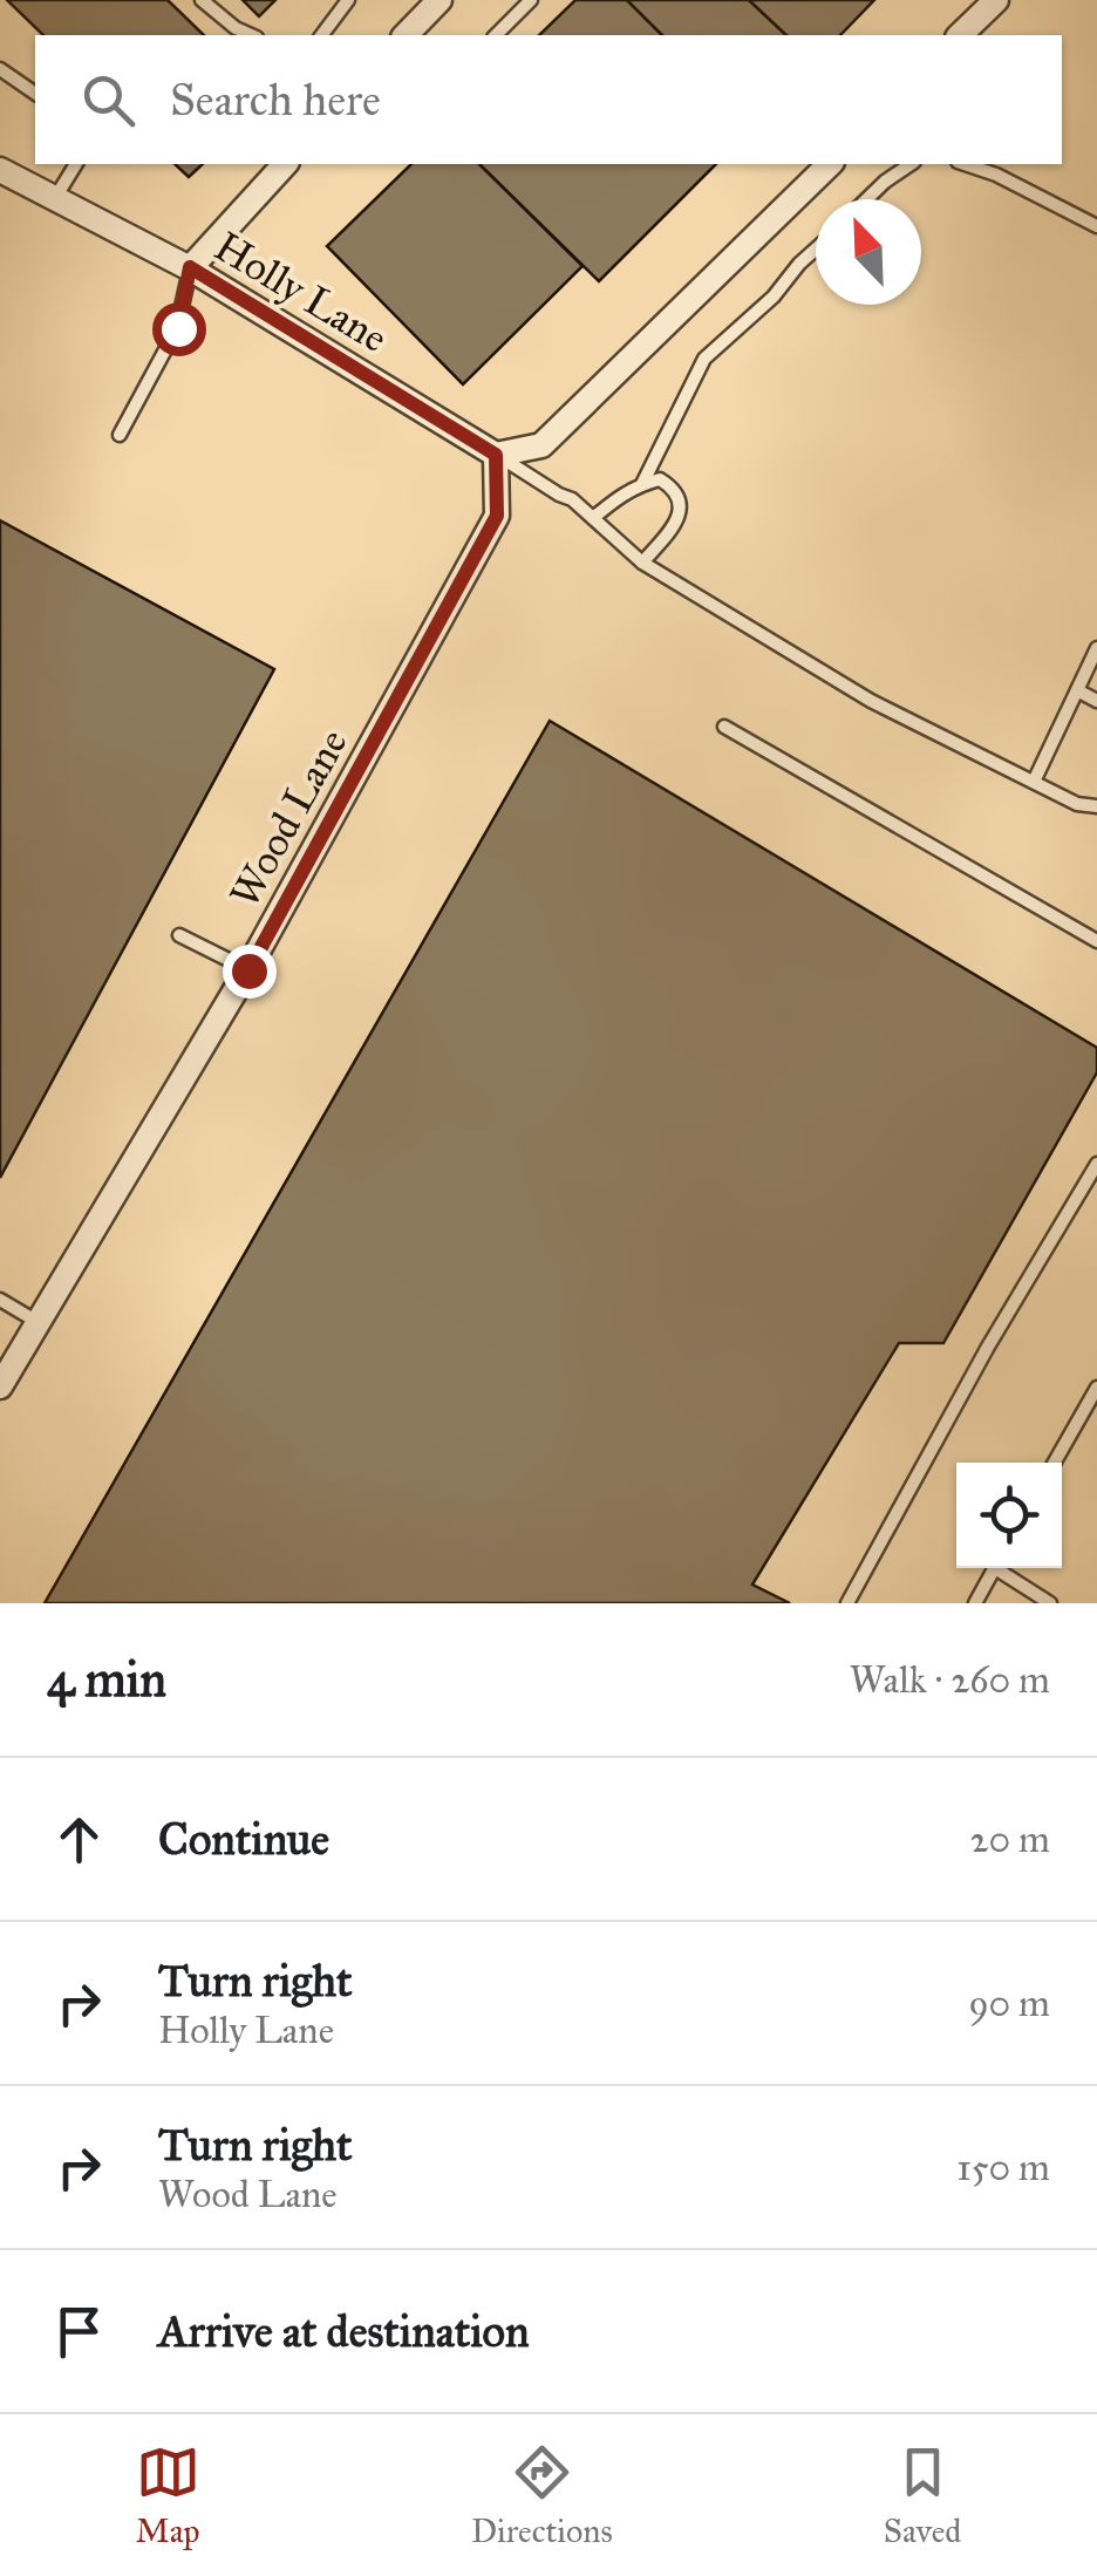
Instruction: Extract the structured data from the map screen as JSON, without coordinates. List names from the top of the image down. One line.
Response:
{"streets":{"street":["Holly Lane","Wood Lane"]},"crossings":[["Holly Lane","Wood Lane"]],"north":"top left","page":{"search":"Search here","heading":["4 min","Walk · 260 m"],"list":[["Continue","20 m"],["Turn right","Holly Lane","90 m"],["Turn right","Wood Lane","150 m"],"Arrive at destination"],"nav":["Map","Directions","Saved"]}}
